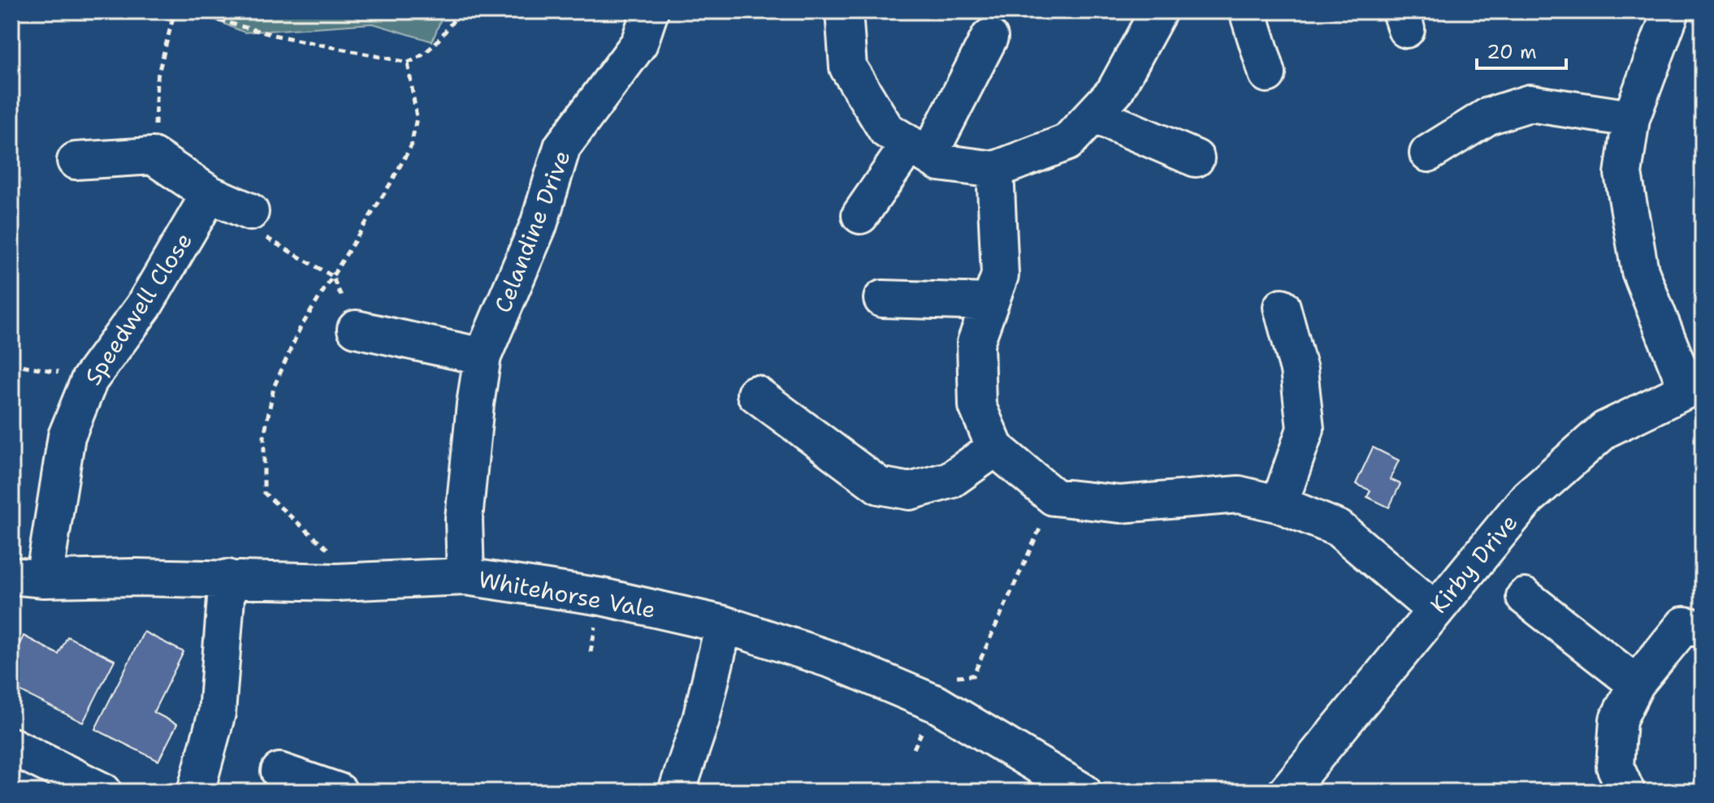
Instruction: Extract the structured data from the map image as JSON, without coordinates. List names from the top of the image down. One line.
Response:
{"streets":{"street":["Celandine Drive","Speedwell Close","Kirby Drive","Whitehorse Vale"]},"crossings":[["Celandine Drive","Whitehorse Vale"],["Speedwell Close","Whitehorse Vale"]],"scale_bar":"20 m"}
